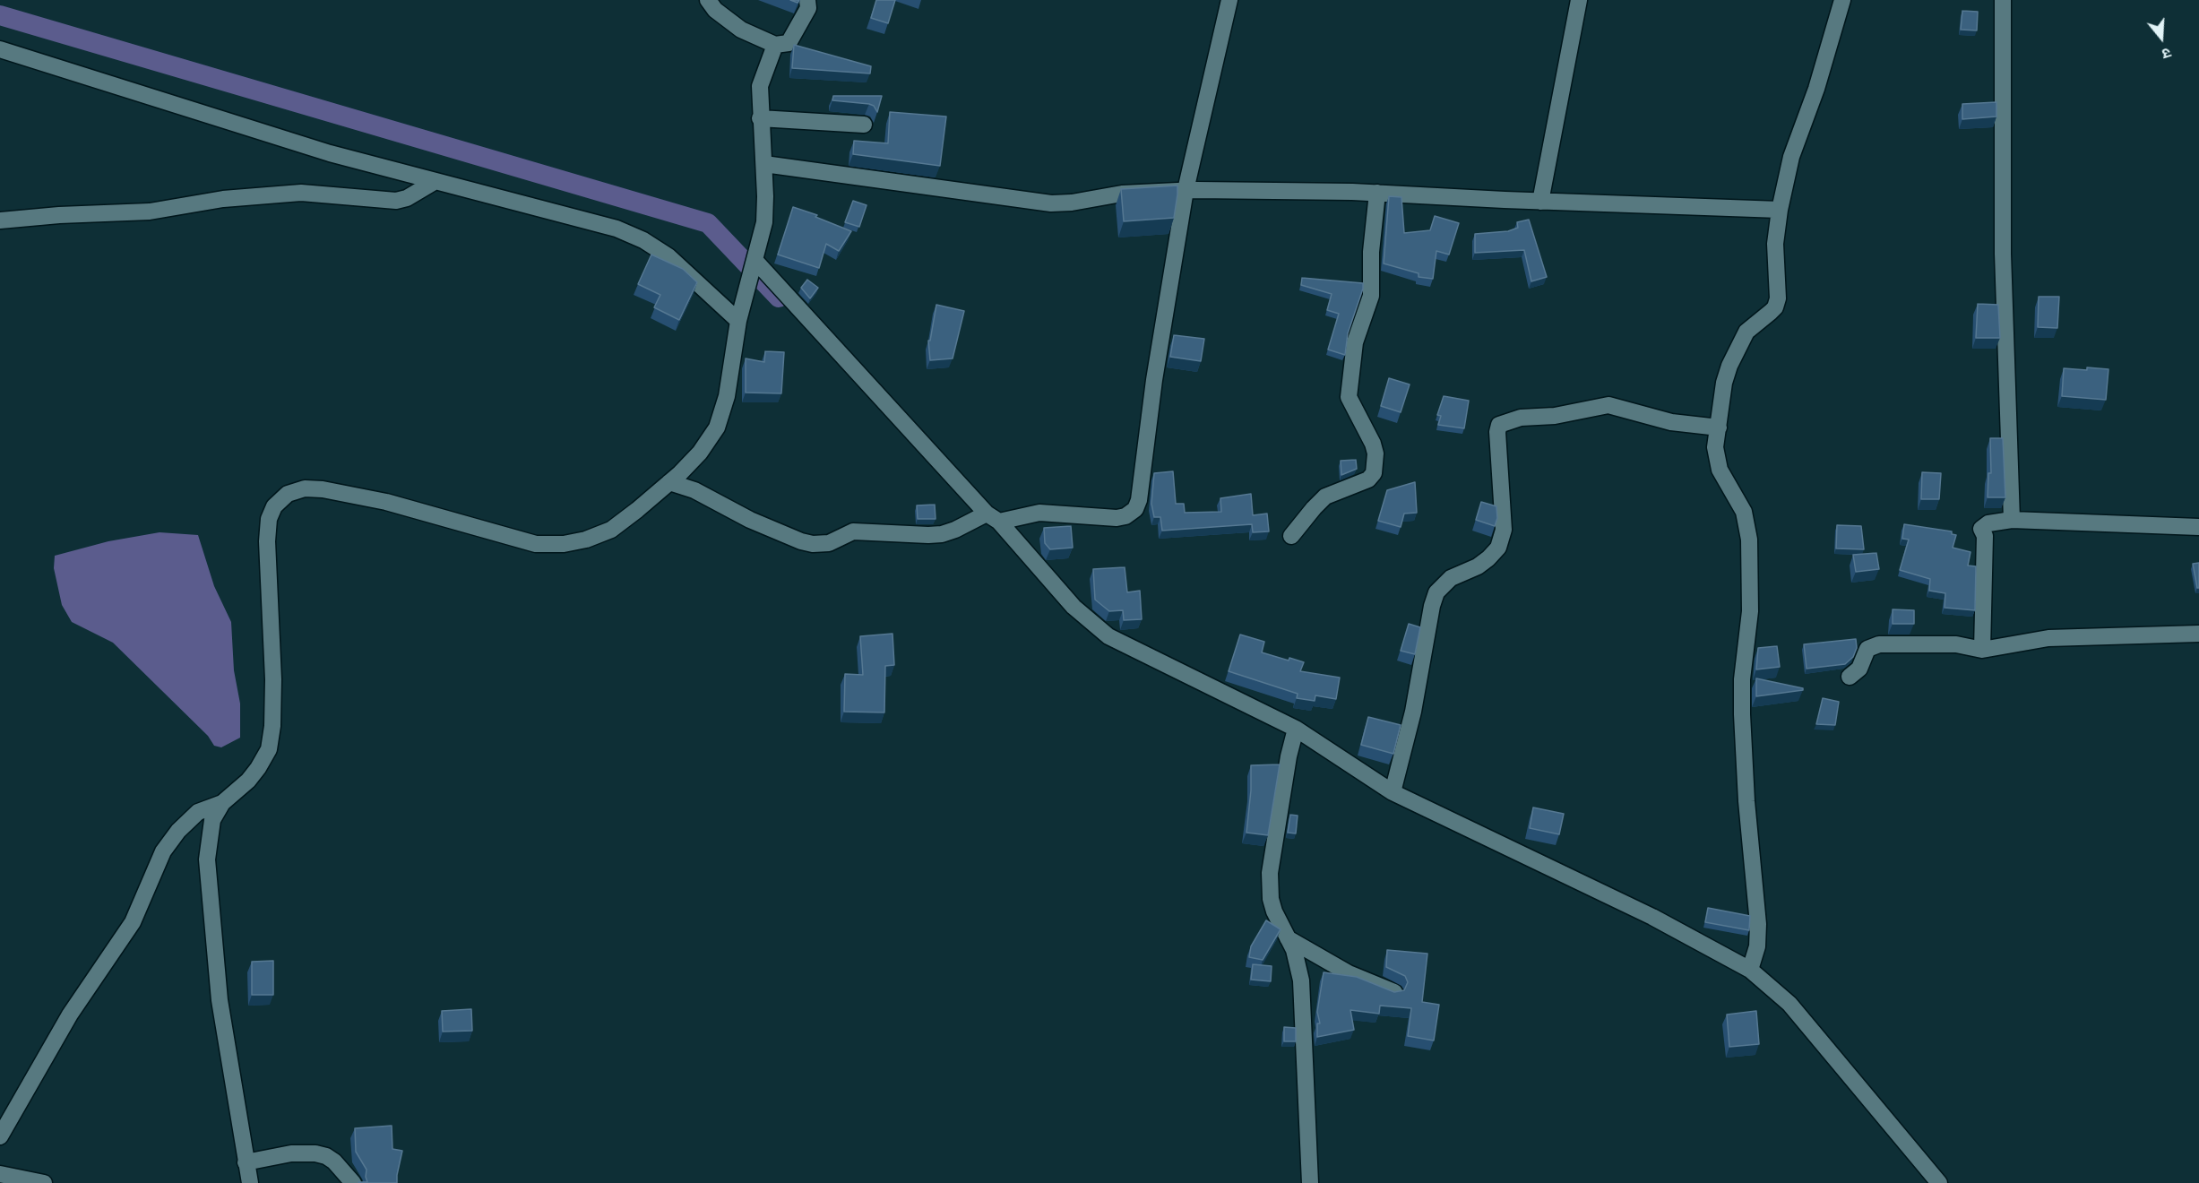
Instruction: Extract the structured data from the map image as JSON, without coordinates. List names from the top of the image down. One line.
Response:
{"north":"bottom"}
